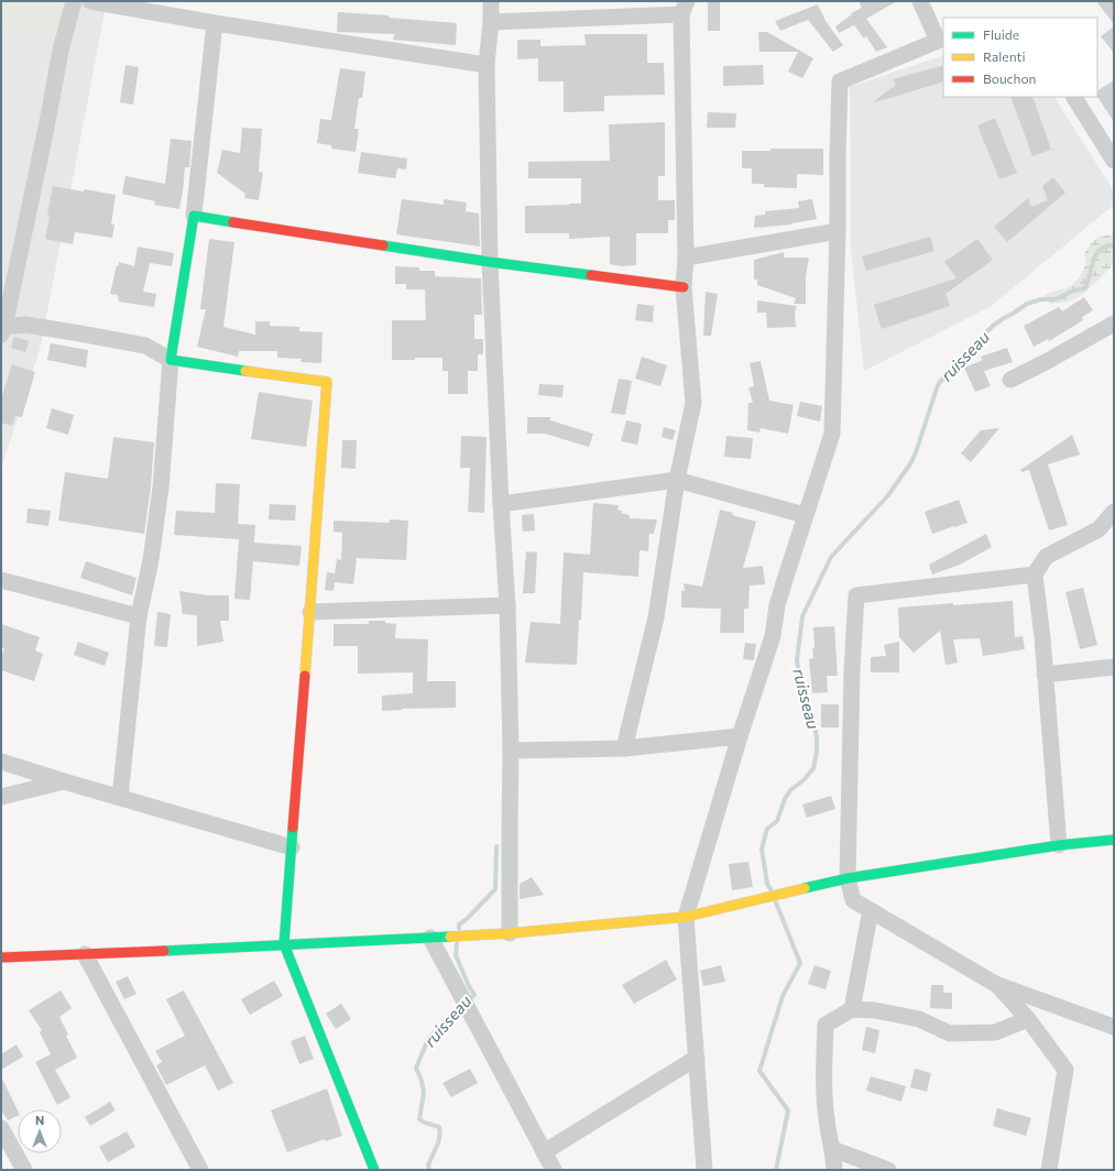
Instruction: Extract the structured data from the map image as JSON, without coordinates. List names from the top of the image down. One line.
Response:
{"water":["ruisseau"],"legend":["Fluide","Ralenti","Bouchon"],"north":"top"}
